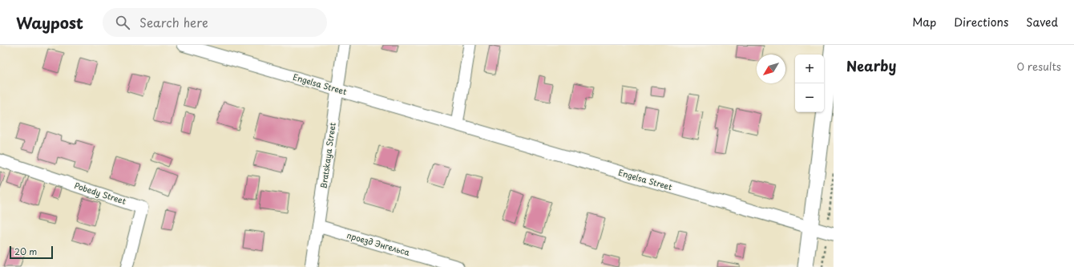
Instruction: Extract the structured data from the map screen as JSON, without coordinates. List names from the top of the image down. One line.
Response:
{"streets":{"street":["Engelsa Street","Bratskaya Street","Pobedy Street","проезд Энгельса"]},"crossings":[["Engelsa Street","Bratskaya Street"],["Bratskaya Street","проезд Энгельса"]],"scale_bar":"20 m","north":"bottom left","page":{"header":"Waypost","search":"Search here","nav":["Map","Directions","Saved"],"heading":["Nearby","0 results"],"map_buttons":["+","−"],"scale":"20 m"}}
